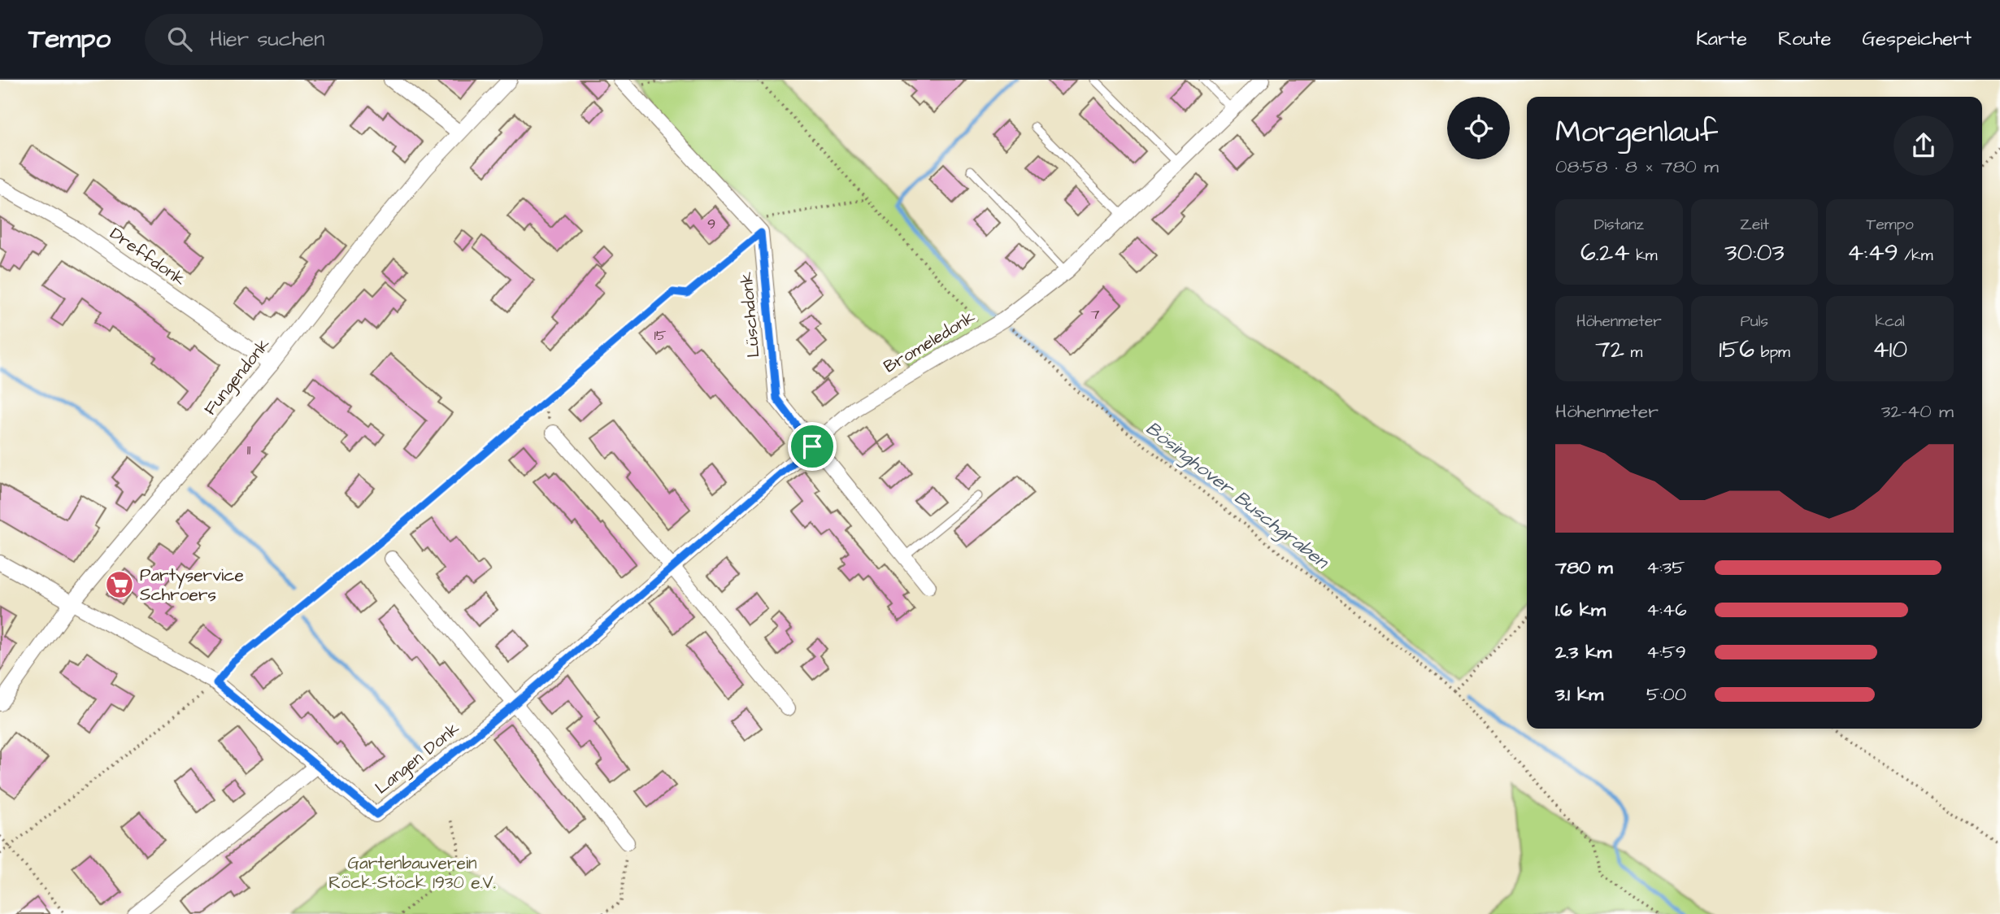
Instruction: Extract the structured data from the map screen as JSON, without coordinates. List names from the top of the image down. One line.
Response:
{"streets":{"street":["Dreffdonk","Lüschdonk","Bromeledonk","Fungendonk","Langen Donk"]},"crossings":[["Dreffdonk","Fungendonk"],["Lüschdonk","Bromeledonk"],["Lüschdonk","Langen Donk"],["Bromeledonk","Langen Donk"],["Fungendonk","Langen Donk"]],"water":["Bösinghover Buschgraben"],"parks":["Gartenbauverein Röck-Stöck 1930 e.V."],"places":{"supermarket":["Partyservice Schroers"]},"house_numbers":["9","7","15","11"],"page":{"header":"Tempo","search":"Hier suchen","nav":["Karte","Route","Gespeichert"],"heading":["Morgenlauf","08:58 · 8 × 780 m"],"stats":[["Distanz","6.24 km"],["Zeit","30:03"],["Tempo","4:49 /km"],["Höhenmeter","72 m"],["Puls","156 bpm"],["kcal","410"]],"chart":["Höhenmeter","32–40 m"],"list":[{"name":"780 m","note":"4:35"},{"name":"1.6 km","note":"4:46"},{"name":"2.3 km","note":"4:59"},{"name":"3.1 km","note":"5:00"}]}}
